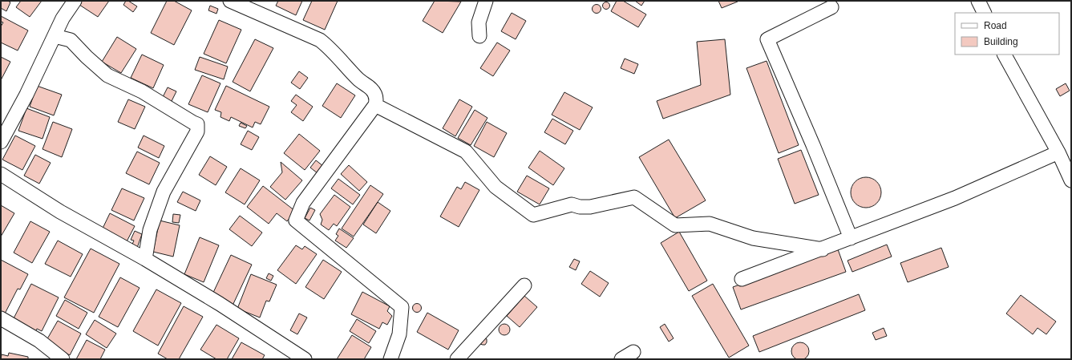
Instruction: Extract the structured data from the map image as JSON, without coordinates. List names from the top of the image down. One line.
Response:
{"legend":["Road","Building"]}
